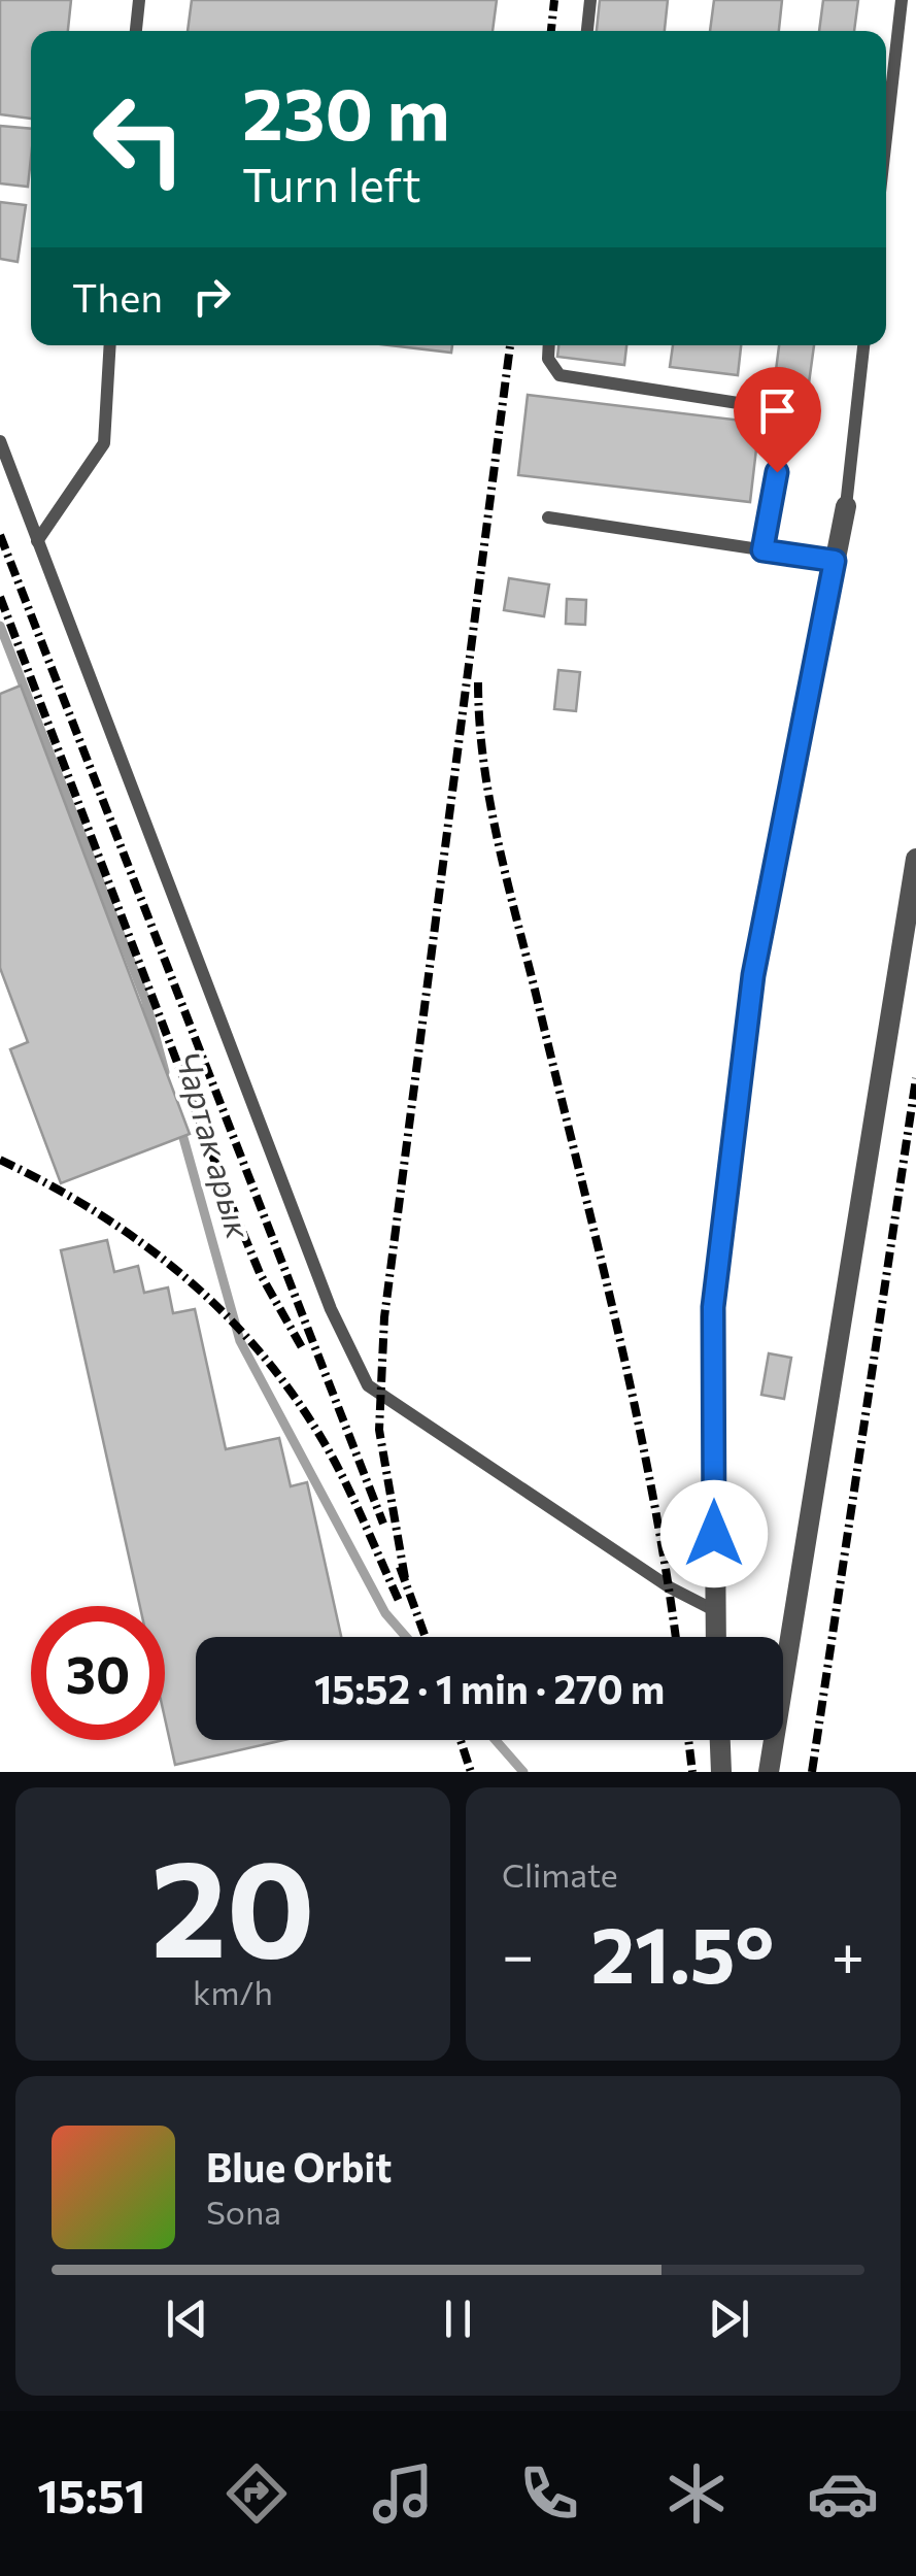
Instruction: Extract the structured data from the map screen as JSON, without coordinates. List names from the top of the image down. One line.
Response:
{"water":["Чартак арык"],"page":{"turn":["230 m","Turn left"],"then":"Then","limit":"30","trip":"15:52 · 1 min · 270 m","tile":[["20","km/h"],"Climate"],"heat":["−","21.5°","+"],"song":["Blue Orbit","Sona"],"tabs":"15:51"}}
